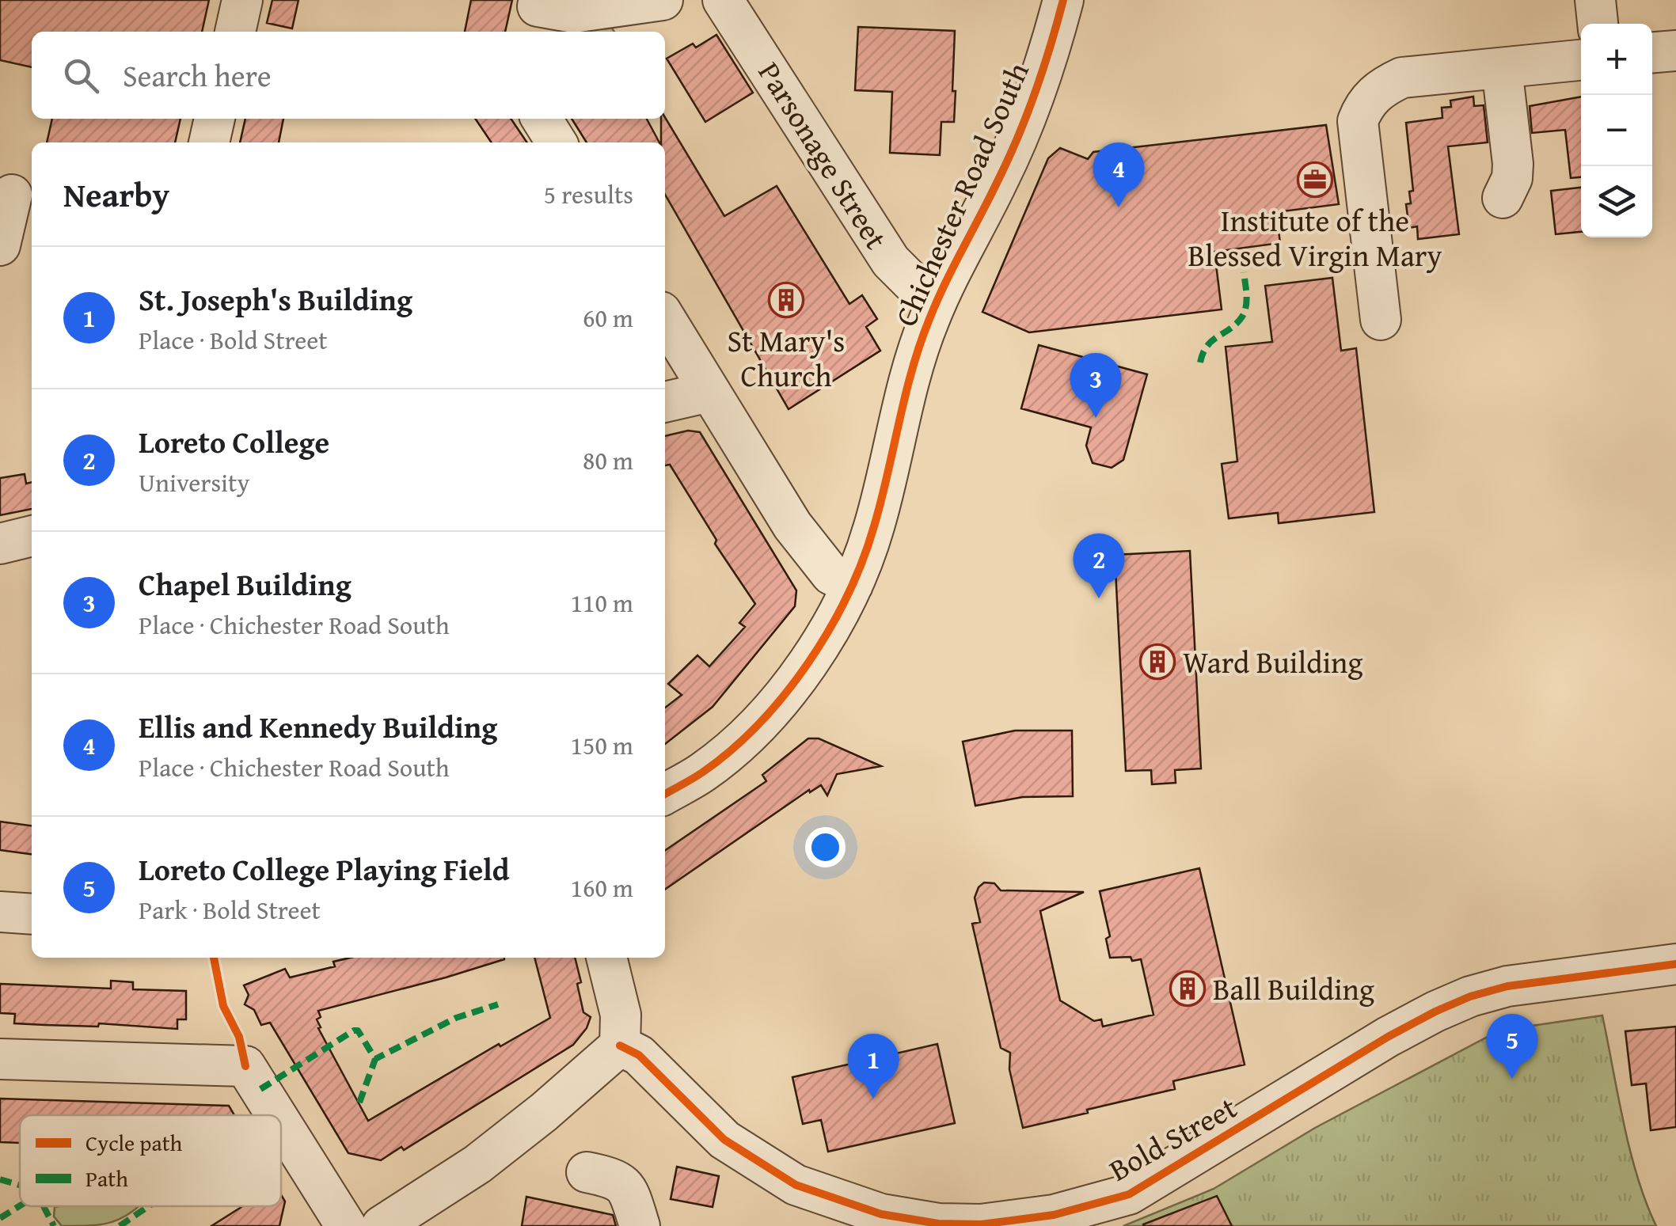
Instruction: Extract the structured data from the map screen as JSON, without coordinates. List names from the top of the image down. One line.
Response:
{"streets":{"street":["Parsonage Street","Chichester Road South","Bold Street"]},"crossings":[["Parsonage Street","Chichester Road South"]],"places":{"office":["Institute of the Blessed Virgin Mary"],"building":["St Mary's Church","Ward Building","Ball Building"]},"legend":["Cycle path","Path"],"page":{"map_buttons":["+","−"],"search":"Search here","pins":["4","3","2","5","1"],"heading":["Nearby","5 results"],"list":[{"mark":"1","name":"St. Joseph's Building","note":"Place · Bold Street","value":"60 m"},{"mark":"2","name":"Loreto College","note":"University","value":"80 m"},{"mark":"3","name":"Chapel Building","note":"Place · Chichester Road South","value":"110 m"},{"mark":"4","name":"Ellis and Kennedy Building","note":"Place · Chichester Road South","value":"150 m"},{"mark":"5","name":"Loreto College Playing Field","note":"Park · Bold Street","value":"160 m"}]}}
